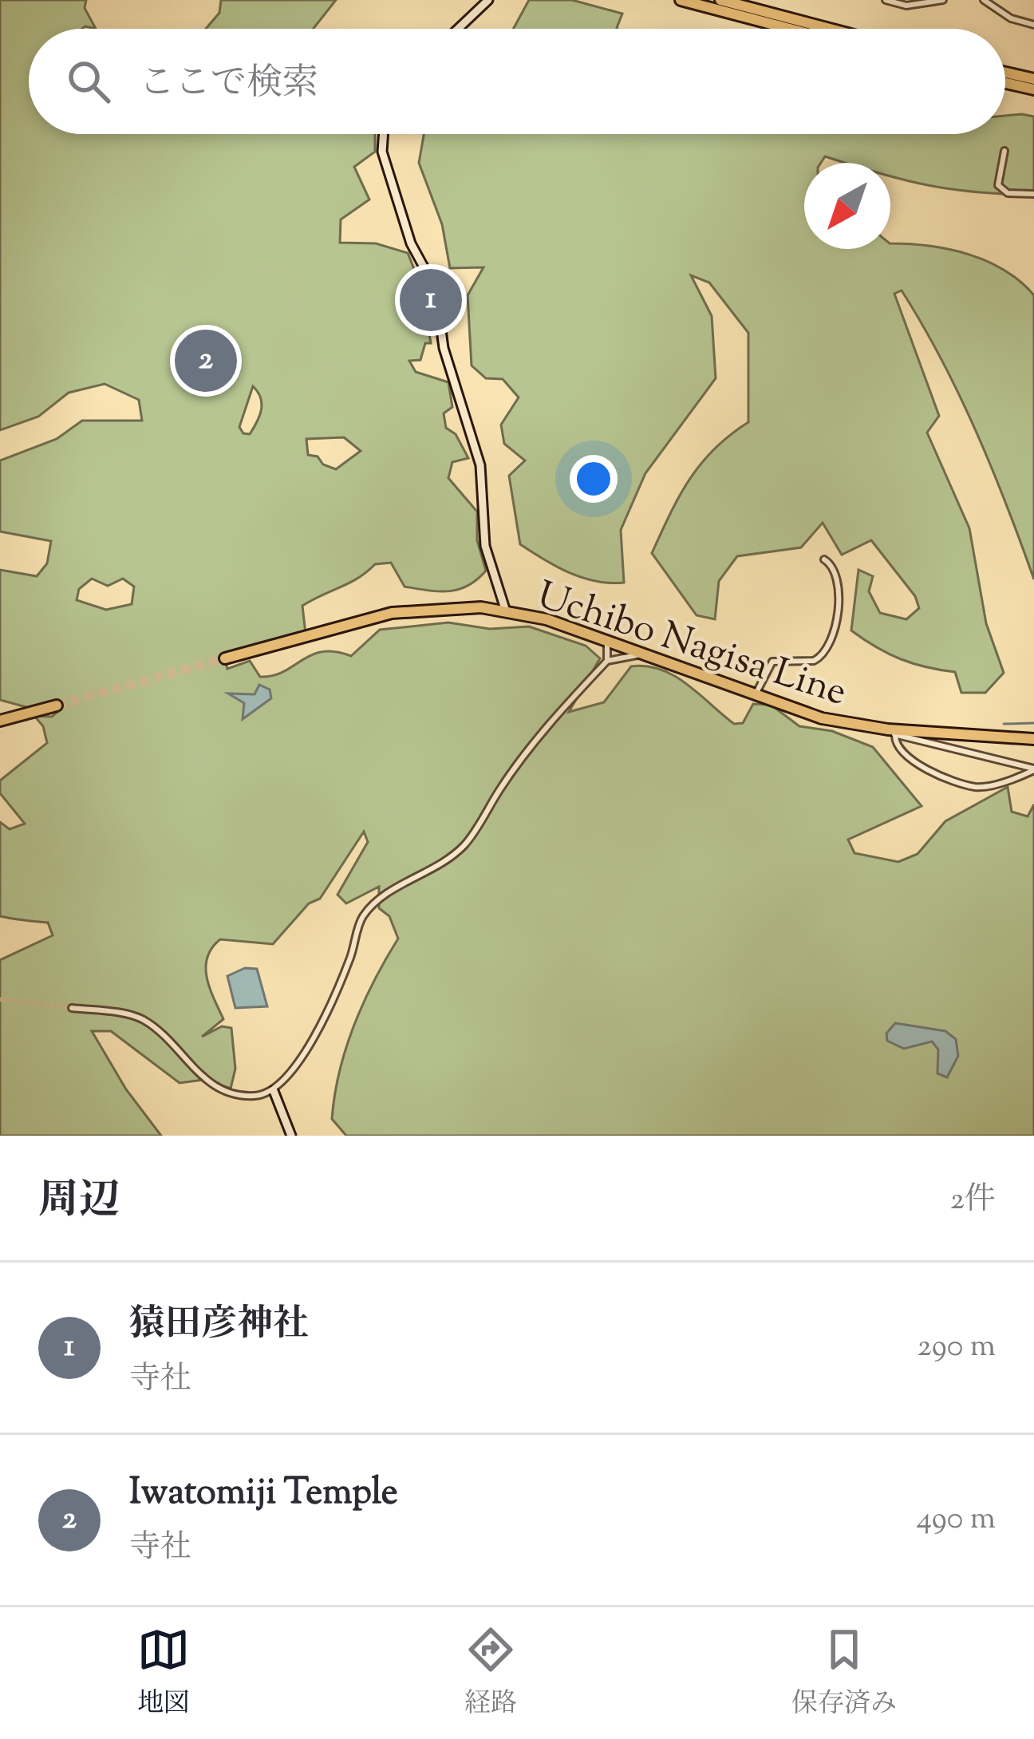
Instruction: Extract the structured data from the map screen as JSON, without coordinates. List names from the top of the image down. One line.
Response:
{"streets":{"highway":["Uchibo Nagisa Line"]},"north":"bottom left","page":{"search":"ここで検索","pins":["1","2"],"heading":["周辺","2件"],"list":[{"mark":"1","name":"猿田彦神社","note":"寺社","value":"290 m"},{"mark":"2","name":"Iwatomiji Temple","note":"寺社","value":"490 m"}],"nav":["地図","経路","保存済み"]}}
